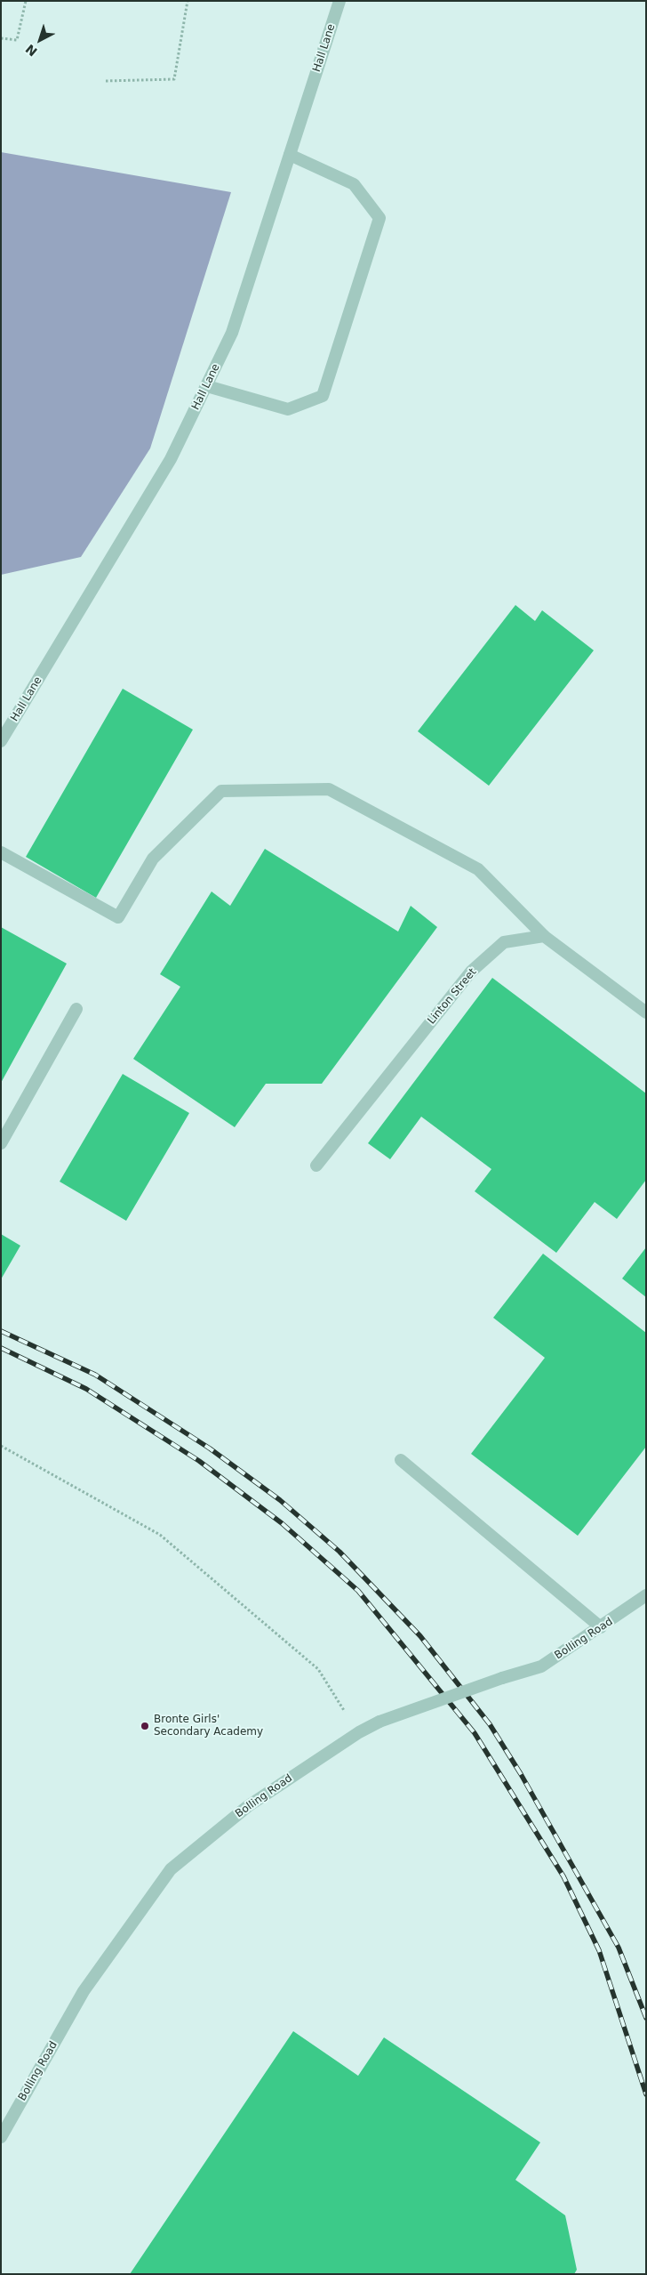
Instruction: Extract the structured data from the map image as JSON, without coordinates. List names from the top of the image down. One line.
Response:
{"streets":{"street":["Hall Lane","Linton Street","Bolling Road"]},"places":["Bronte Girls' Secondary Academy"],"north":"bottom left"}
